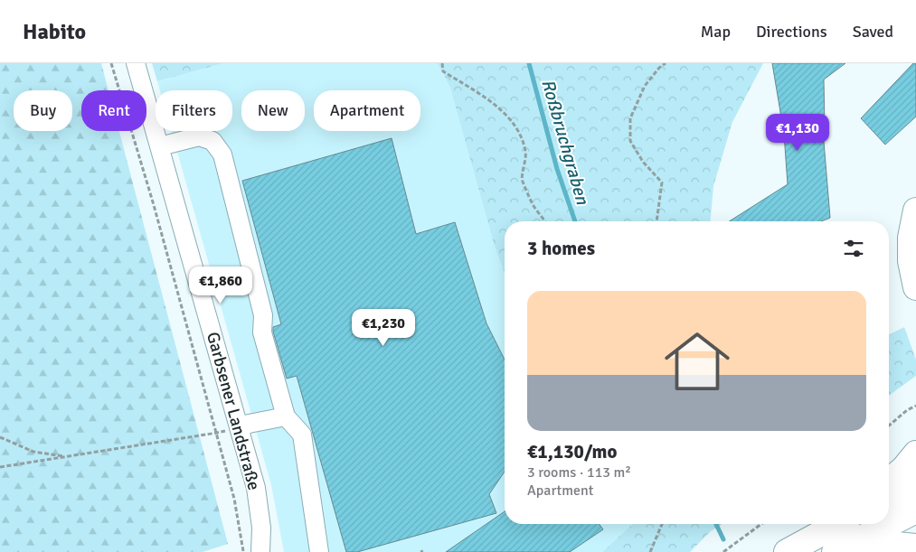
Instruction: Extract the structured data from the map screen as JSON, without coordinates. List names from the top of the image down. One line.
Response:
{"streets":{"street":["Garbsener Landstraße"]},"water":["Roßbruchgraben"],"page":{"header":"Habito","nav":["Map","Directions","Saved"],"chip":["Buy","Rent","Filters","New","Apartment"],"price":["€1,130","€1,860","€1,230"],"heading":"3 homes","list":[{"name":"€1,130/mo","note":"3 rooms · 113 m² · Apartment"}]}}
